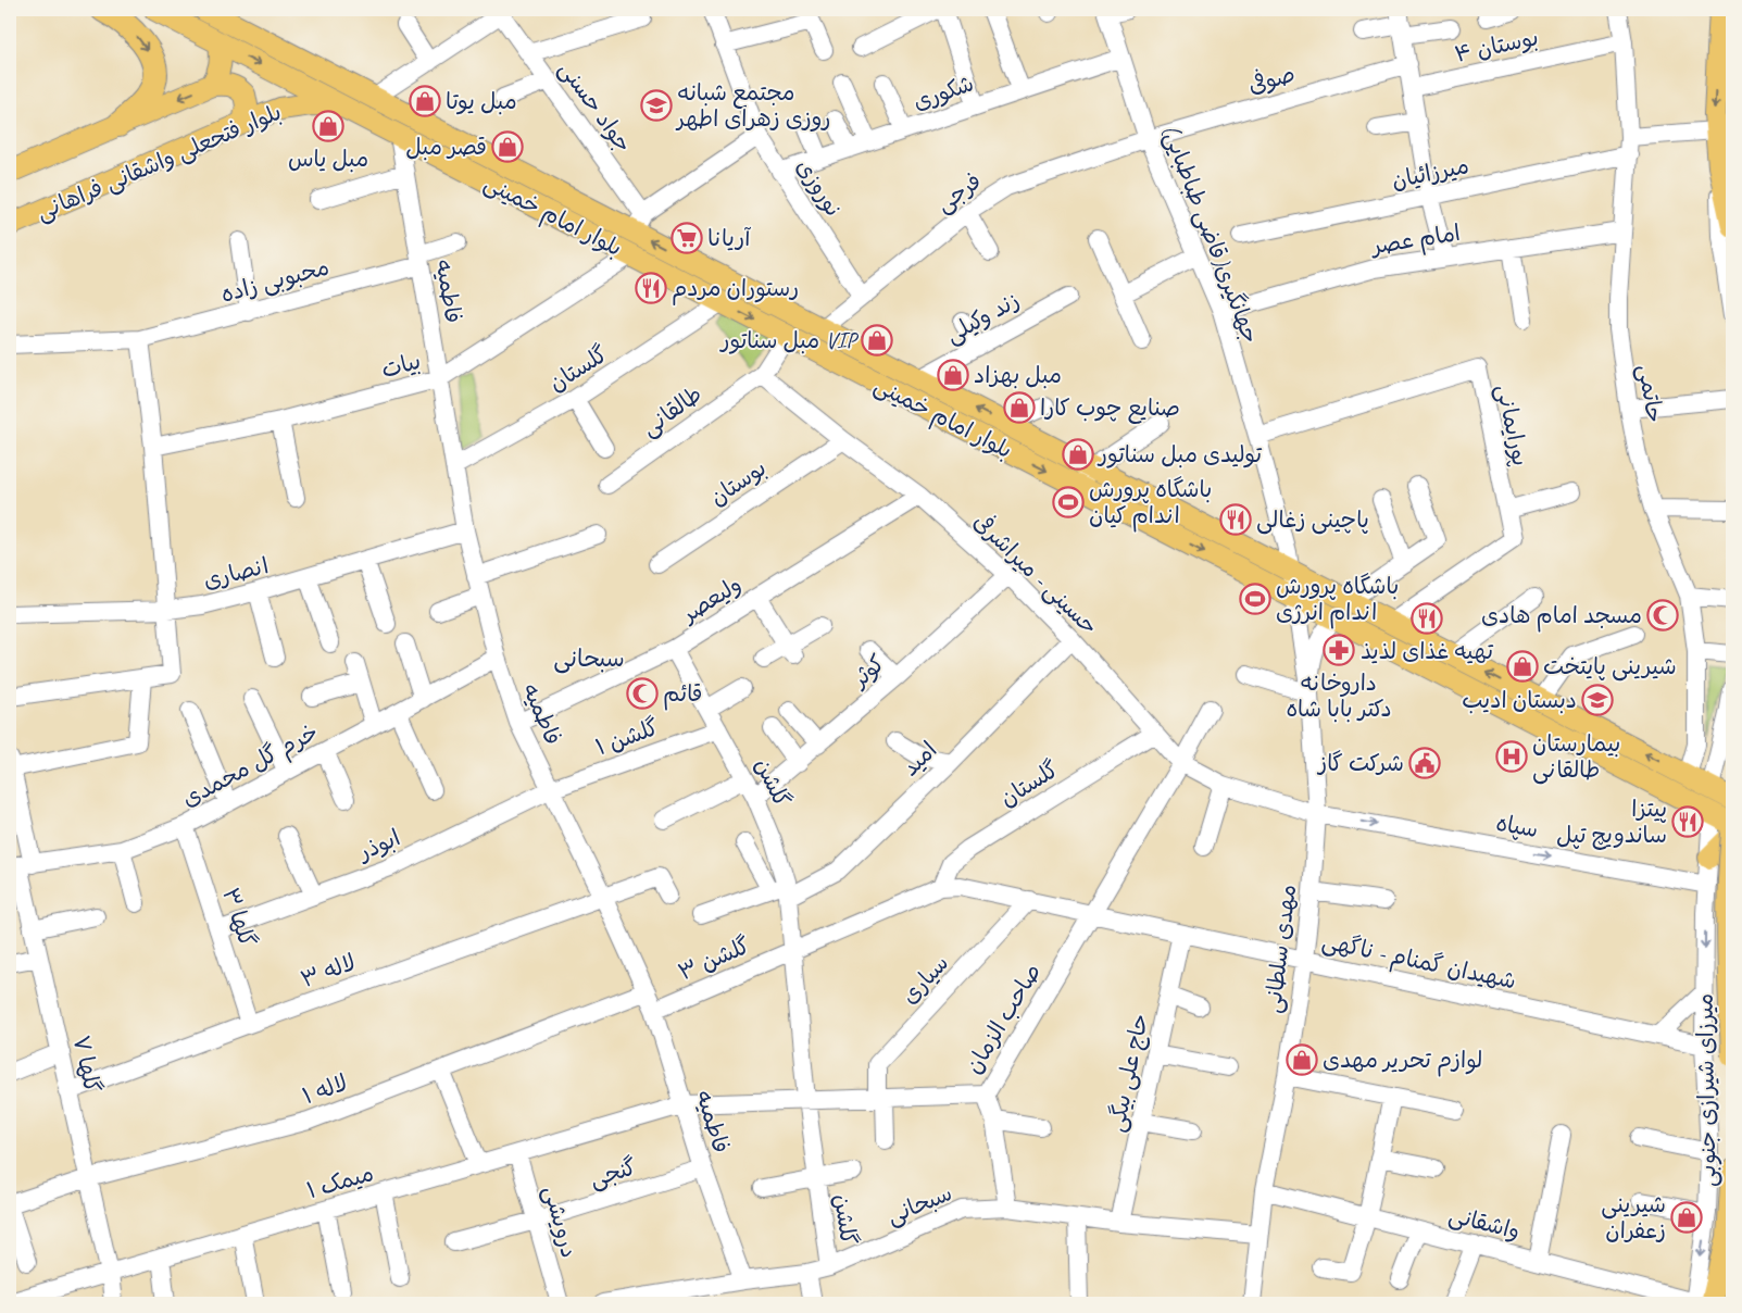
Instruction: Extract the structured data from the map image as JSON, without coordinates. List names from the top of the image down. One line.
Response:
{"streets":{"main road":["بلوار فتحعلی واشقانی فراهانی","بلوار امام خمینی","میرزای شیرازی جنوبی"],"street":["بوستان ۴","صوفی","شکوری","جواد حسنی","میرزائیان","نوروزی","فرجی","جهانگیری(قاضی طباطبایی)","امام عصر","محبوبی زاده","فاطمیه","زند وکیلی","بیات","گلستان","حاتمی","طالقانی","پورایمانی","بوستان","انصاری","حسینی - میراشرفی","ولیعصر","کوثر","گلشن ۱","امید","خرم گل محمدی","گلشن","سپاه","ابوذر","گلها ۳","مهدی سلطانی","گلشن ۳","شهیدان گمنام - ناگهی","لاله ۳","سیاری","صاحب الزمان","گلها ۷","حاج علی بیگی","لاله ۱","گنجی","میمک ۱","سبحانی","درویشی","واشقانی"]},"crossings":[["بوستان ۴","حاتمی"],["صوفی","فرجی"],["صوفی","جهانگیری(قاضی طباطبایی)"],["شکوری","نوروزی"],["شکوری","جهانگیری(قاضی طباطبایی)"],["جواد حسنی","بلوار امام خمینی"],["بلوار فتحعلی واشقانی فراهانی","بلوار امام خمینی"],["میرزائیان","حاتمی"],["نوروزی","فرجی"],["فرجی","بلوار امام خمینی"],["فرجی","جهانگیری(قاضی طباطبایی)"],["بلوار امام خمینی","جهانگیری(قاضی طباطبایی)"],["بلوار امام خمینی","فاطمیه"],["بلوار امام خمینی","زند وکیلی"],["بلوار امام خمینی","بیات"],["بلوار امام خمینی","گلستان"],["بلوار امام خمینی","حاتمی"],["بلوار امام خمینی","پورایمانی"],["بلوار امام خمینی","مهدی سلطانی"],["بلوار امام خمینی","میرزای شیرازی جنوبی"],["جهانگیری(قاضی طباطبایی)","امام عصر"],["جهانگیری(قاضی طباطبایی)","پورایمانی"],["جهانگیری(قاضی طباطبایی)","مهدی سلطانی"],["امام عصر","حاتمی"],["محبوبی زاده","فاطمیه"],["فاطمیه","بیات"],["فاطمیه","گلستان"],["فاطمیه","انصاری"],["فاطمیه","ولیعصر"],["فاطمیه","گلشن ۱"],["فاطمیه","خرم گل محمدی"],["فاطمیه","ابوذر"],["فاطمیه","گلشن ۳"],["فاطمیه","لاله ۳"],["فاطمیه","صاحب الزمان"],["فاطمیه","لاله ۱"],["فاطمیه","گنجی"],["فاطمیه","میمک ۱"],["فاطمیه","سبحانی"],["گلستان","حسینی - میراشرفی"],["طالقانی","حسینی - میراشرفی"],["بوستان","حسینی - میراشرفی"],["حسینی - میراشرفی","ولیعصر"],["حسینی - میراشرفی","کوثر"],["حسینی - میراشرفی","امید"],["حسینی - میراشرفی","سپاه"],["حسینی - میراشرفی","مهدی سلطانی"],["حسینی - میراشرفی","صاحب الزمان"],["ولیعصر","گلشن"],["کوثر","گلشن"],["گلشن ۱","گلشن"],["گلشن ۱","ابوذر"],["امید","گلشن"],["خرم گل محمدی","گلها ۳"],["خرم گل محمدی","گلها ۷"],["گلشن","گلشن ۳"],["گلشن","صاحب الزمان"],["گلشن","سبحانی"],["سپاه","مهدی سلطانی"],["سپاه","میرزای شیرازی جنوبی"],["ابوذر","گلها ۳"],["گلها ۳","لاله ۳"],["مهدی سلطانی","شهیدان گمنام - ناگهی"],["مهدی سلطانی","سبحانی"],["مهدی سلطانی","واشقانی"],["شهیدان گمنام - ناگهی","صاحب الزمان"],["شهیدان گمنام - ناگهی","حاج علی بیگی"],["شهیدان گمنام - ناگهی","میرزای شیرازی جنوبی"],["لاله ۳","گلها ۷"],["سیاری","صاحب الزمان"],["صاحب الزمان","میمک ۱"],["گلها ۷","لاله ۱"],["گلها ۷","میمک ۱"],["حاج علی بیگی","سبحانی"],["میرزای شیرازی جنوبی","واشقانی"],["گنجی","درویشی"],["میمک ۱","درویشی"]],"one_way":["سپاه"],"districts":["سبحانی"],"places":{"shop":["مبل یوتا","مبل یاس","قصر مبل","مبل سناتور VIP","مبل بهزاد","صنایع چوب کارا","تولیدی مبل سناتور","شیرینی پایتخت","لوازم تحریر مهدی","شیرینی زعفران"],"school or university":["مجتمع شبانه روزی زهرای اطهر","دبستان ادیب"],"supermarket":["آريانا"],"restaurant":["رستوران مردم","پاچینی زغالی","تهیه غذای لذیذ","پیتزا ساندویچ تپل"],"sports":["باشگاه پرورش اندام کیان","باشگاه پرورش اندام انرژی"],"mosque":["مسجد امام هادی","قائم"],"pharmacy":["داروخانه دکتر بابا شاه"],"hospital":["بیمارستان طالقانی"],"public building":["شرکت گاز"]}}
